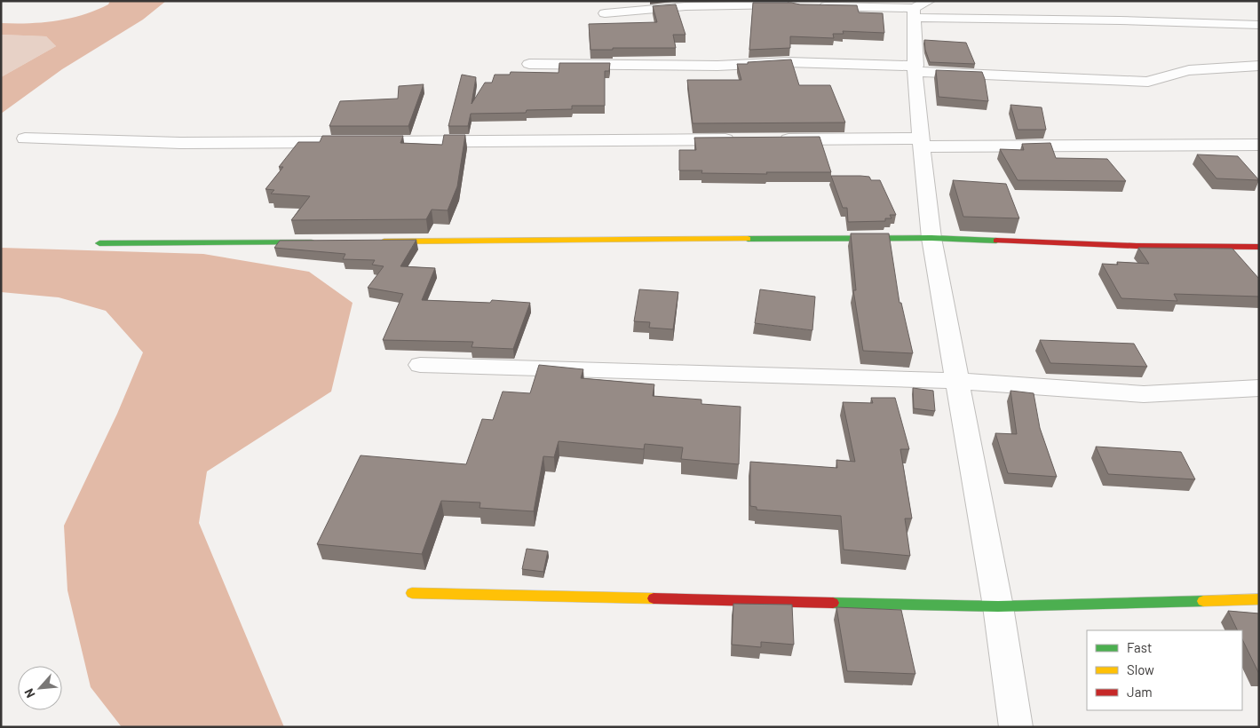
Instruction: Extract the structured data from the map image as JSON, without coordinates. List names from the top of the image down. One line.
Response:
{"legend":["Fast","Slow","Jam"],"north":"bottom left"}
